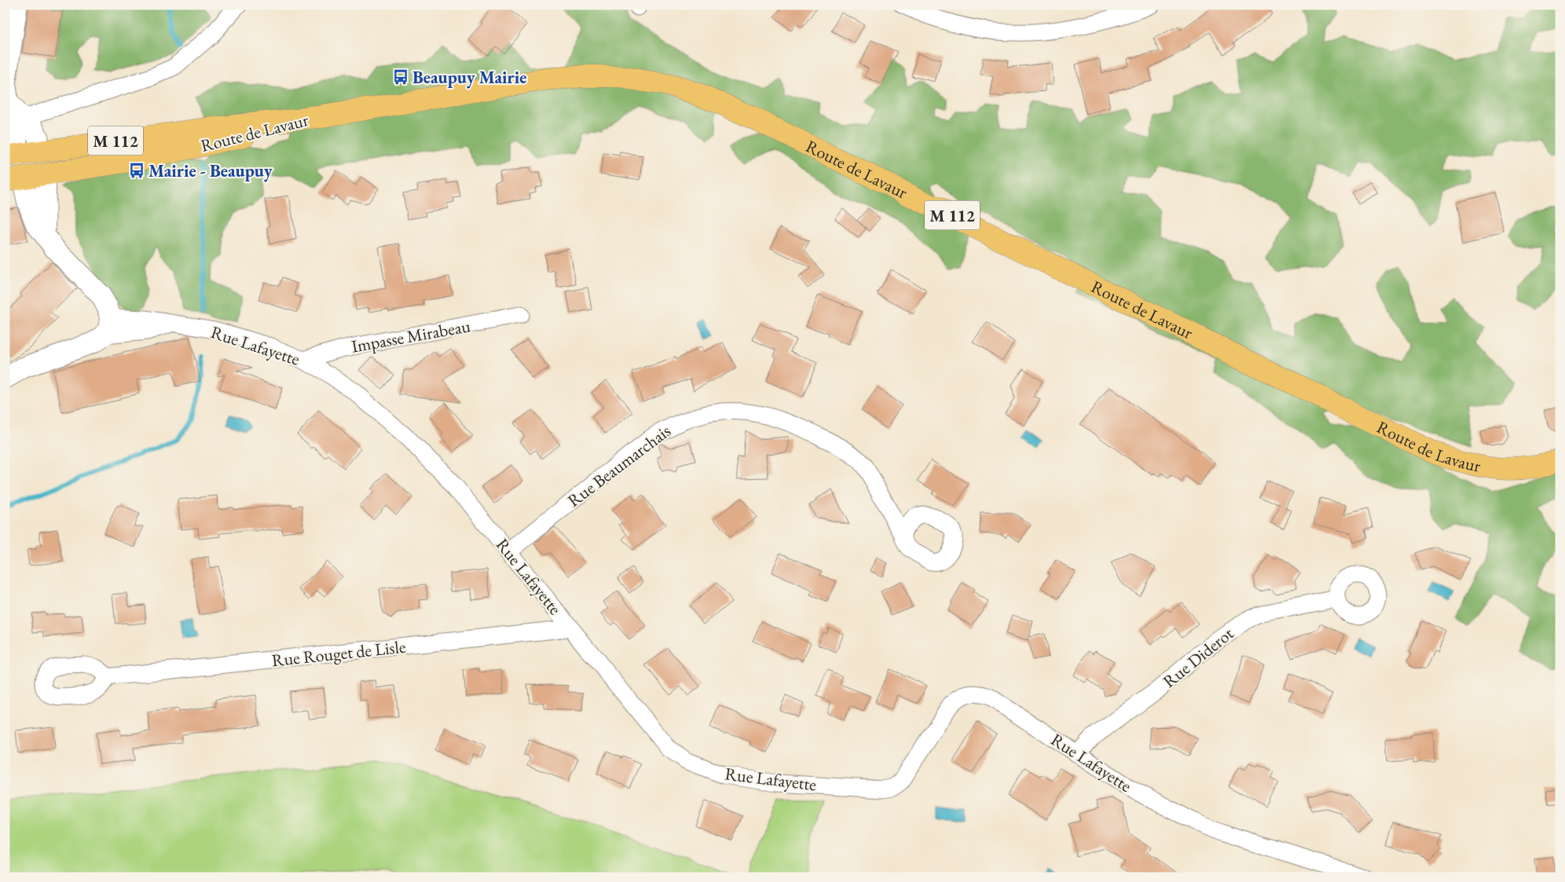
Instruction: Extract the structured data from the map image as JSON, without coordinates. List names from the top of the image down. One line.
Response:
{"streets":{"main road":["Route de Lavaur","M 112"],"street":["Impasse Mirabeau","Rue Lafayette","Rue Beaumarchais","Rue Rouget de Lisle","Rue Diderot"]},"crossings":[["Impasse Mirabeau","Rue Lafayette"],["Rue Lafayette","Rue Beaumarchais"],["Rue Lafayette","Rue Rouget de Lisle"],["Rue Lafayette","Rue Diderot"]],"places":{"bus stop":["Beaupuy Mairie","Mairie - Beaupuy"]}}
